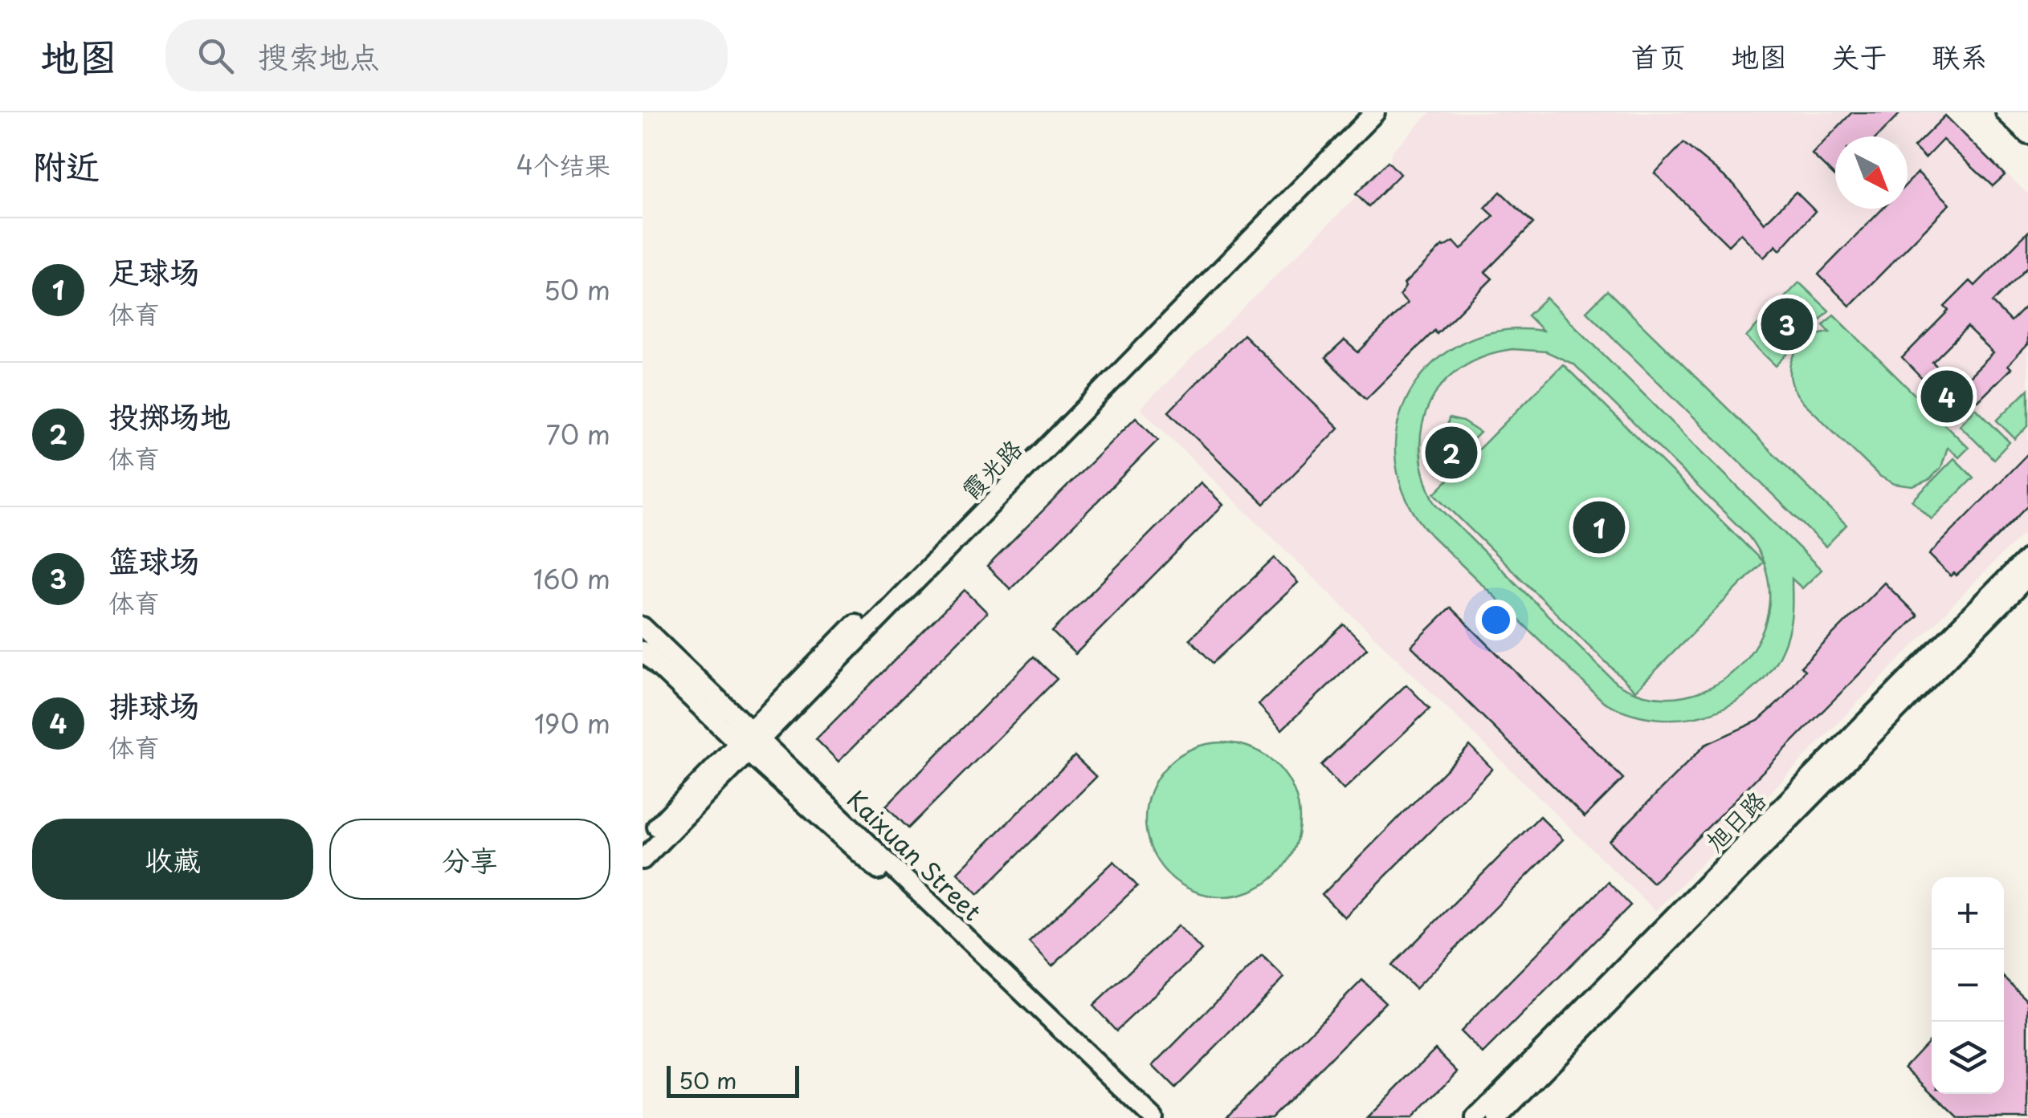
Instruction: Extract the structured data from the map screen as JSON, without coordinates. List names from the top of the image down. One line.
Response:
{"streets":{"street":["霞光路","旭日路","Kaixuan Street"]},"crossings":[["霞光路","Kaixuan Street"]],"scale_bar":"50 m","north":"bottom right","page":{"header":"地图","search":"搜索地点","nav":["首页","地图","关于","联系"],"heading":["附近","4个结果"],"list":[{"mark":"1","name":"足球场","note":"体育","value":"50 m"},{"mark":"2","name":"投掷场地","note":"体育","value":"70 m"},{"mark":"3","name":"篮球场","note":"体育","value":"160 m"},{"mark":"4","name":"排球场","note":"体育","value":"190 m"}],"pins":["3","4","2","1"],"buttons":["收藏","分享"],"map_buttons":["+","−"],"scale":"50 m"}}
